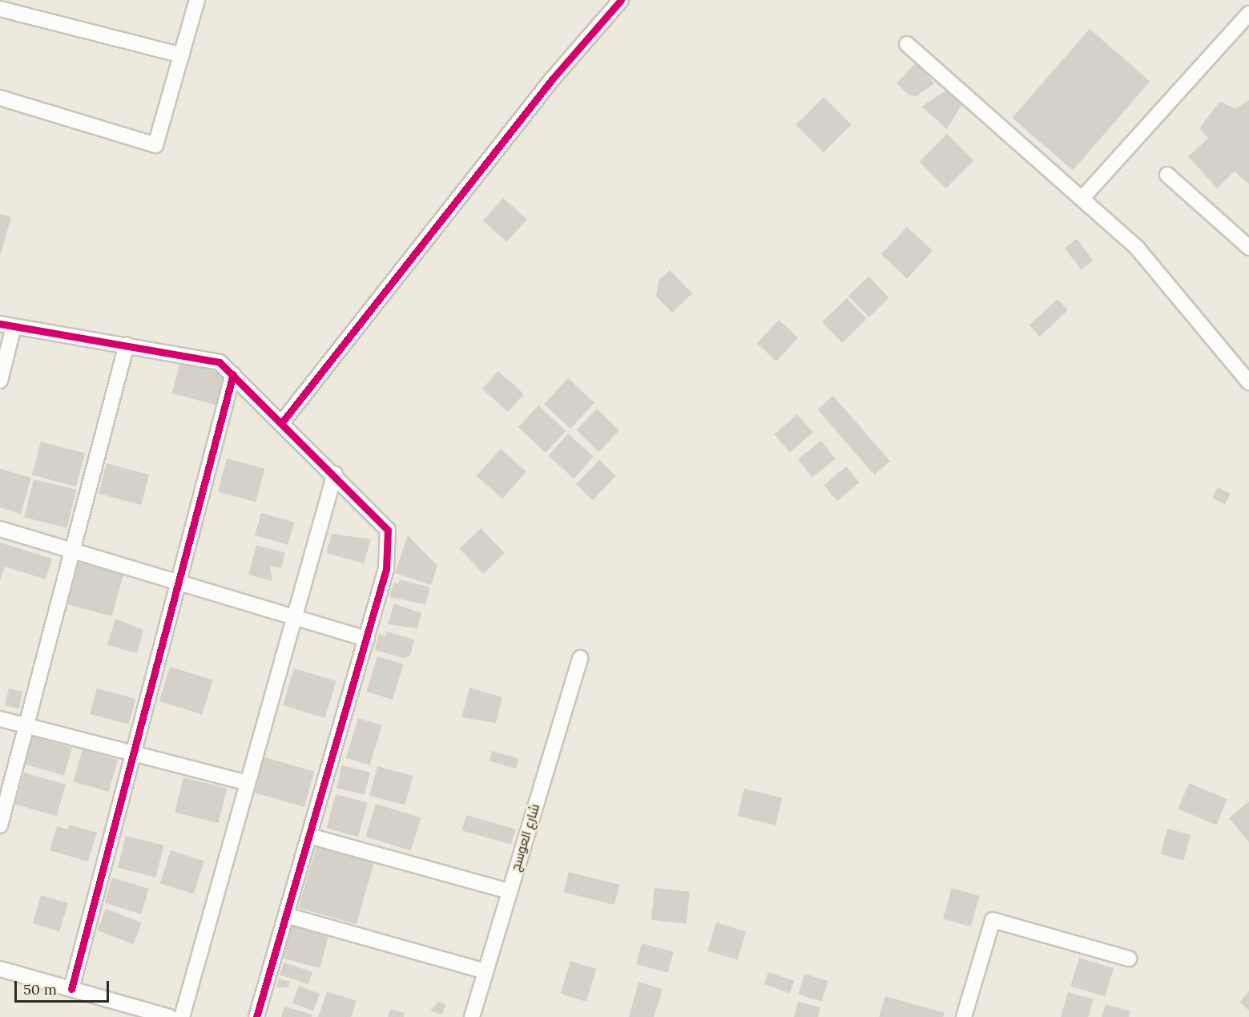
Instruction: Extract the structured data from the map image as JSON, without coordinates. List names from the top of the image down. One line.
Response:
{"streets":{"street":["شارع العوسج"]},"scale_bar":"50 m"}
